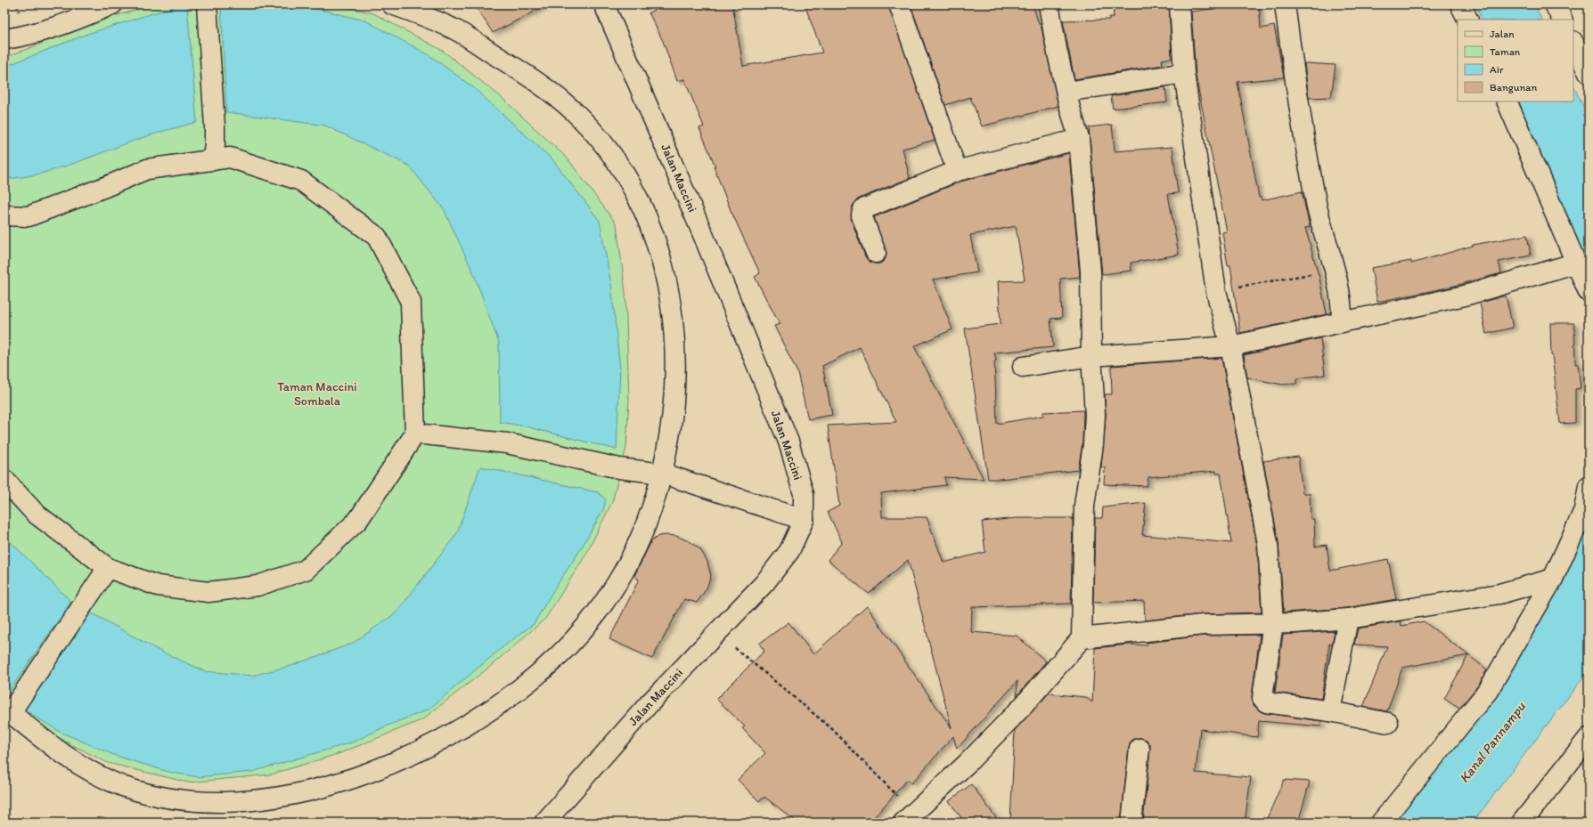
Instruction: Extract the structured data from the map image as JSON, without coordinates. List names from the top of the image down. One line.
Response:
{"streets":{"street":["Jalan Maccini"]},"water":["Kanal Pannampu"],"parks":["Taman Maccini Sombala"],"legend":["Jalan","Taman","Air","Bangunan"]}
